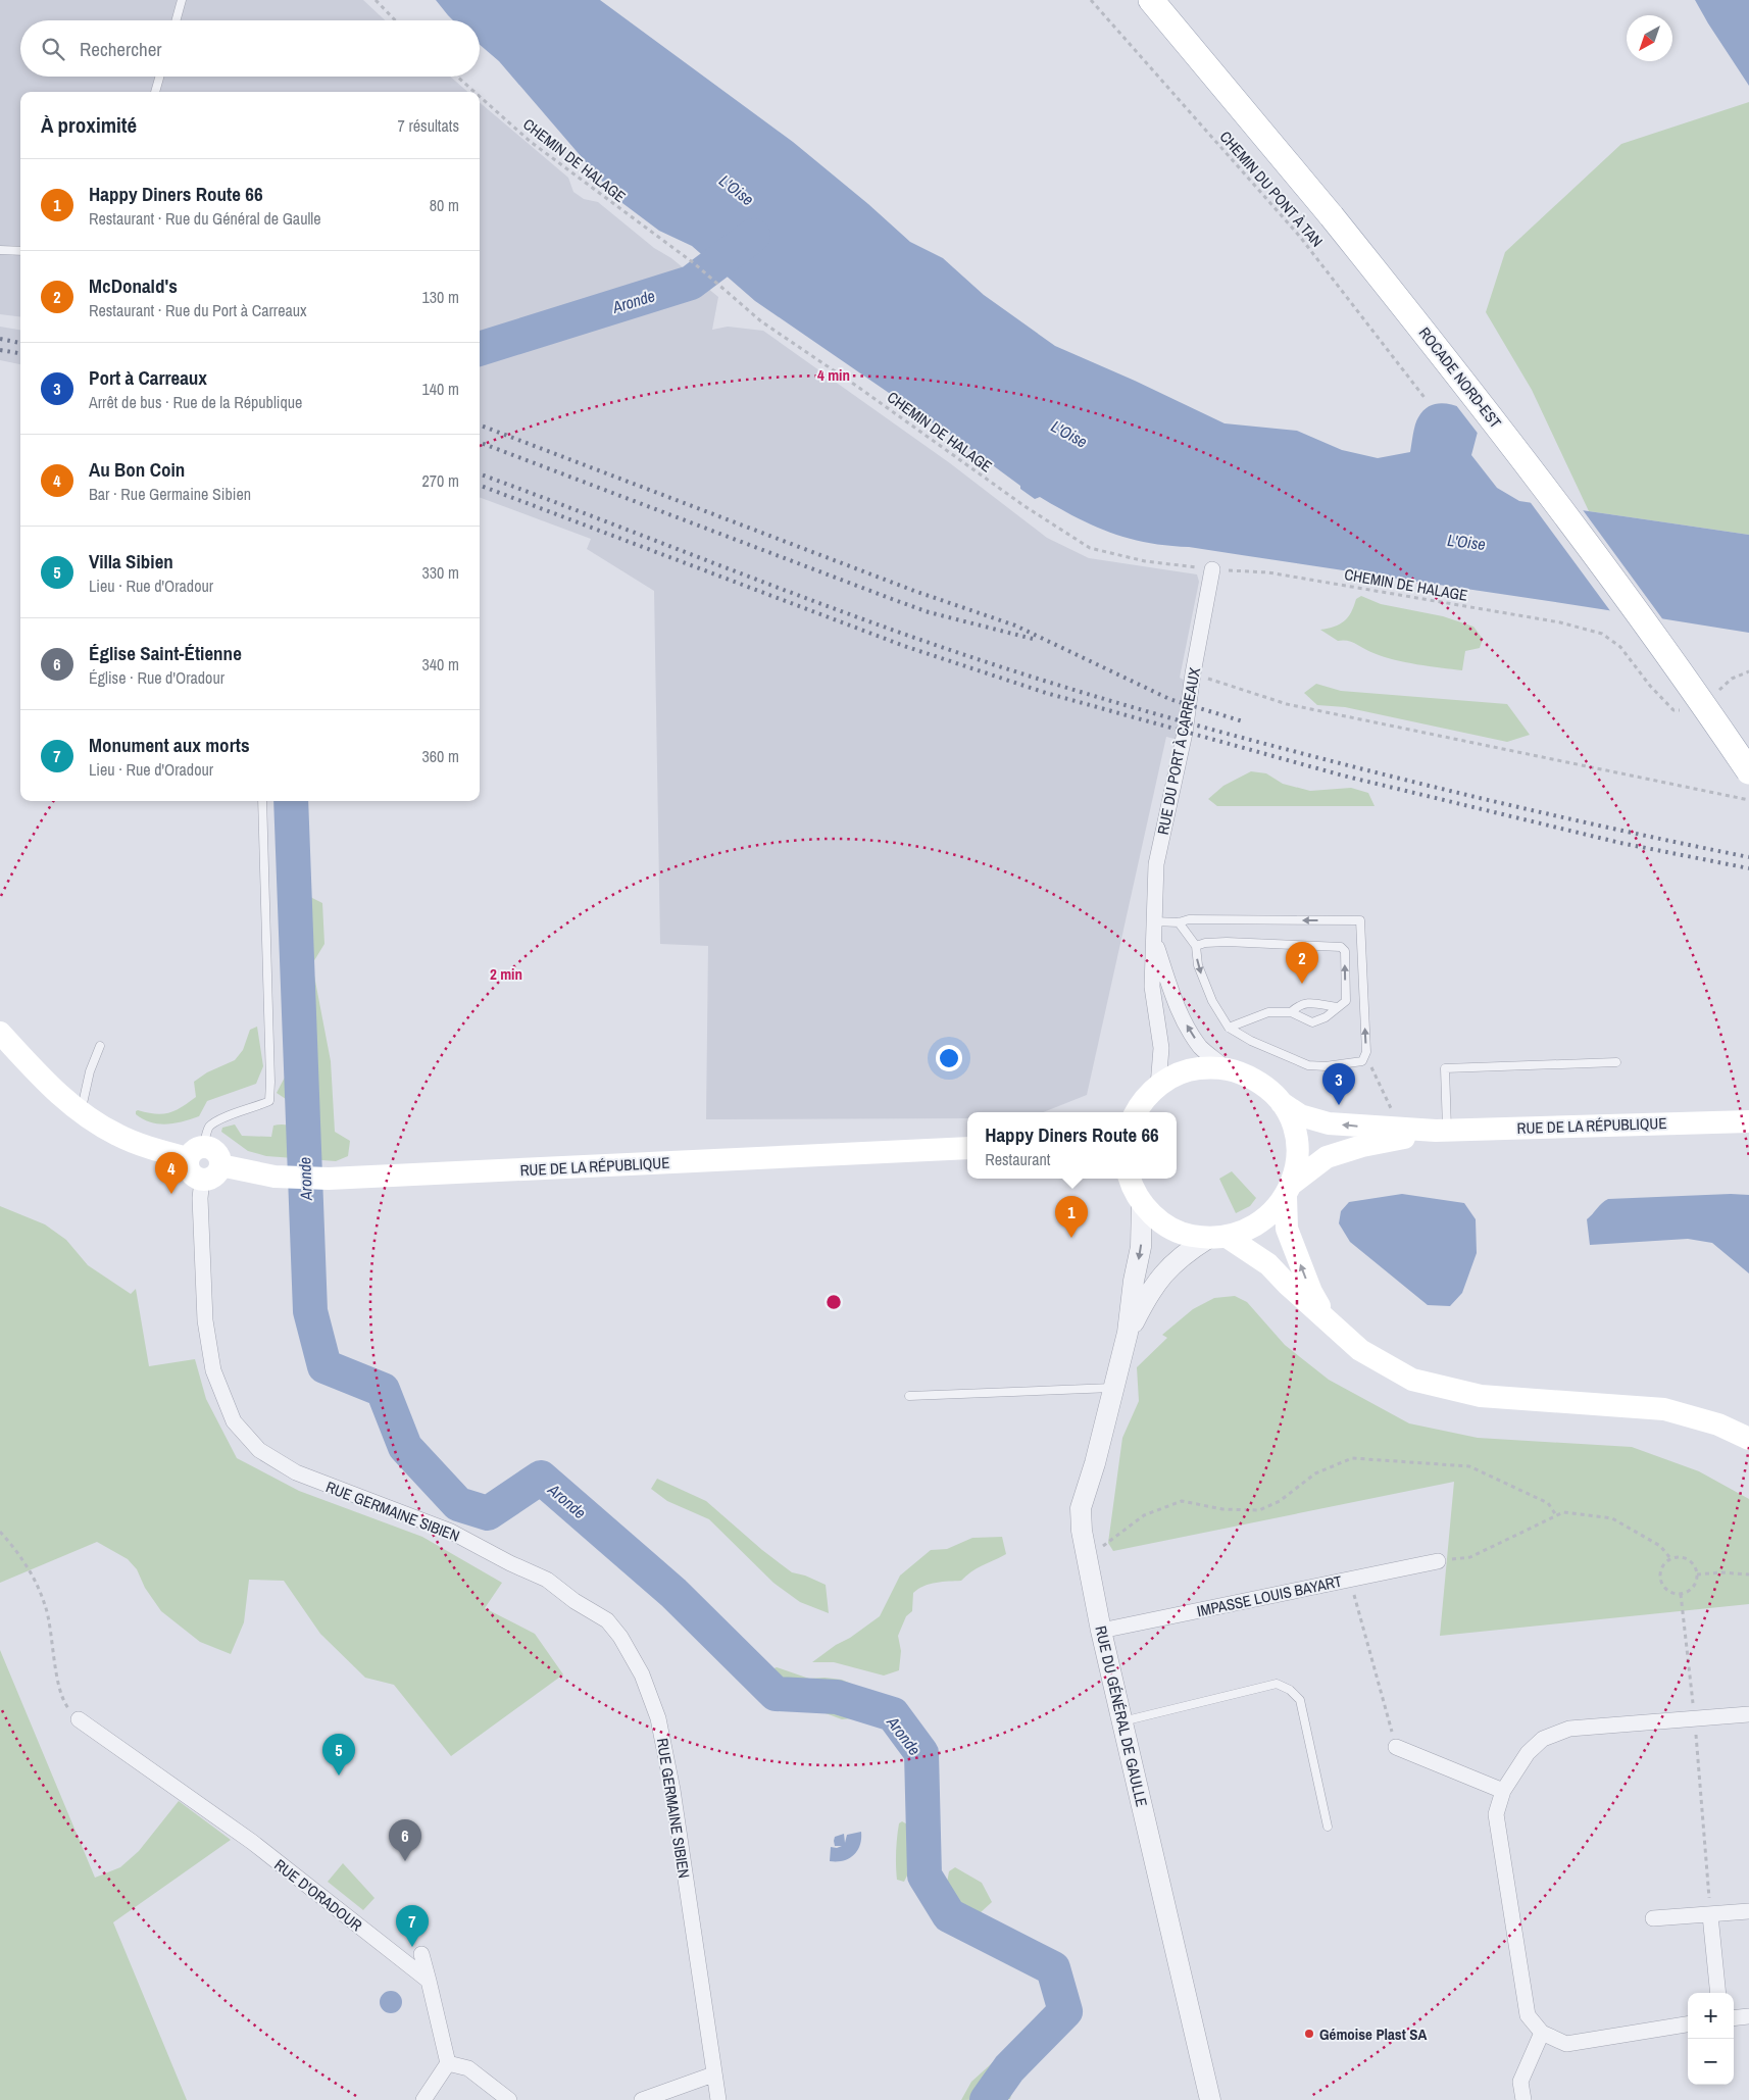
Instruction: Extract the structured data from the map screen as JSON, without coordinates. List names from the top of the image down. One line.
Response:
{"streets":{"main road":["ROCADE NORD-EST","RUE DE LA RÉPUBLIQUE"],"street":["RUE DU PORT À CARREAUX","RUE GERMAINE SIBIEN","IMPASSE LOUIS BAYART","RUE DU GÉNÉRAL DE GAULLE","RUE D'ORADOUR"],"path":["CHEMIN DE HALAGE","CHEMIN DU PONT À TAN"]},"crossings":[["CHEMIN DE HALAGE","RUE DU PORT À CARREAUX"],["RUE DE LA RÉPUBLIQUE","RUE GERMAINE SIBIEN"],["IMPASSE LOUIS BAYART","RUE DU GÉNÉRAL DE GAULLE"]],"water":["L'Oise","Aronde"],"places":["Gémoise Plast SA"],"north":"bottom left","page":{"search":"Rechercher","heading":["À proximité","7 résultats"],"list":[{"mark":"1","name":"Happy Diners Route 66","note":"Restaurant · Rue du Général de Gaulle","value":"80 m"},{"mark":"2","name":"McDonald's","note":"Restaurant · Rue du Port à Carreaux","value":"130 m"},{"mark":"3","name":"Port à Carreaux","note":"Arrêt de bus · Rue de la République","value":"140 m"},{"mark":"4","name":"Au Bon Coin","note":"Bar · Rue Germaine Sibien","value":"270 m"},{"mark":"5","name":"Villa Sibien","note":"Lieu · Rue d'Oradour","value":"330 m"},{"mark":"6","name":"Église Saint-Étienne","note":"Église · Rue d'Oradour","value":"340 m"},{"mark":"7","name":"Monument aux morts","note":"Lieu · Rue d'Oradour","value":"360 m"}],"pins":["2","3","4","1","5","6","7"],"popup":["Happy Diners Route 66","Restaurant"],"map_buttons":["+","−"]},"rings":["4 min","2 min"]}
